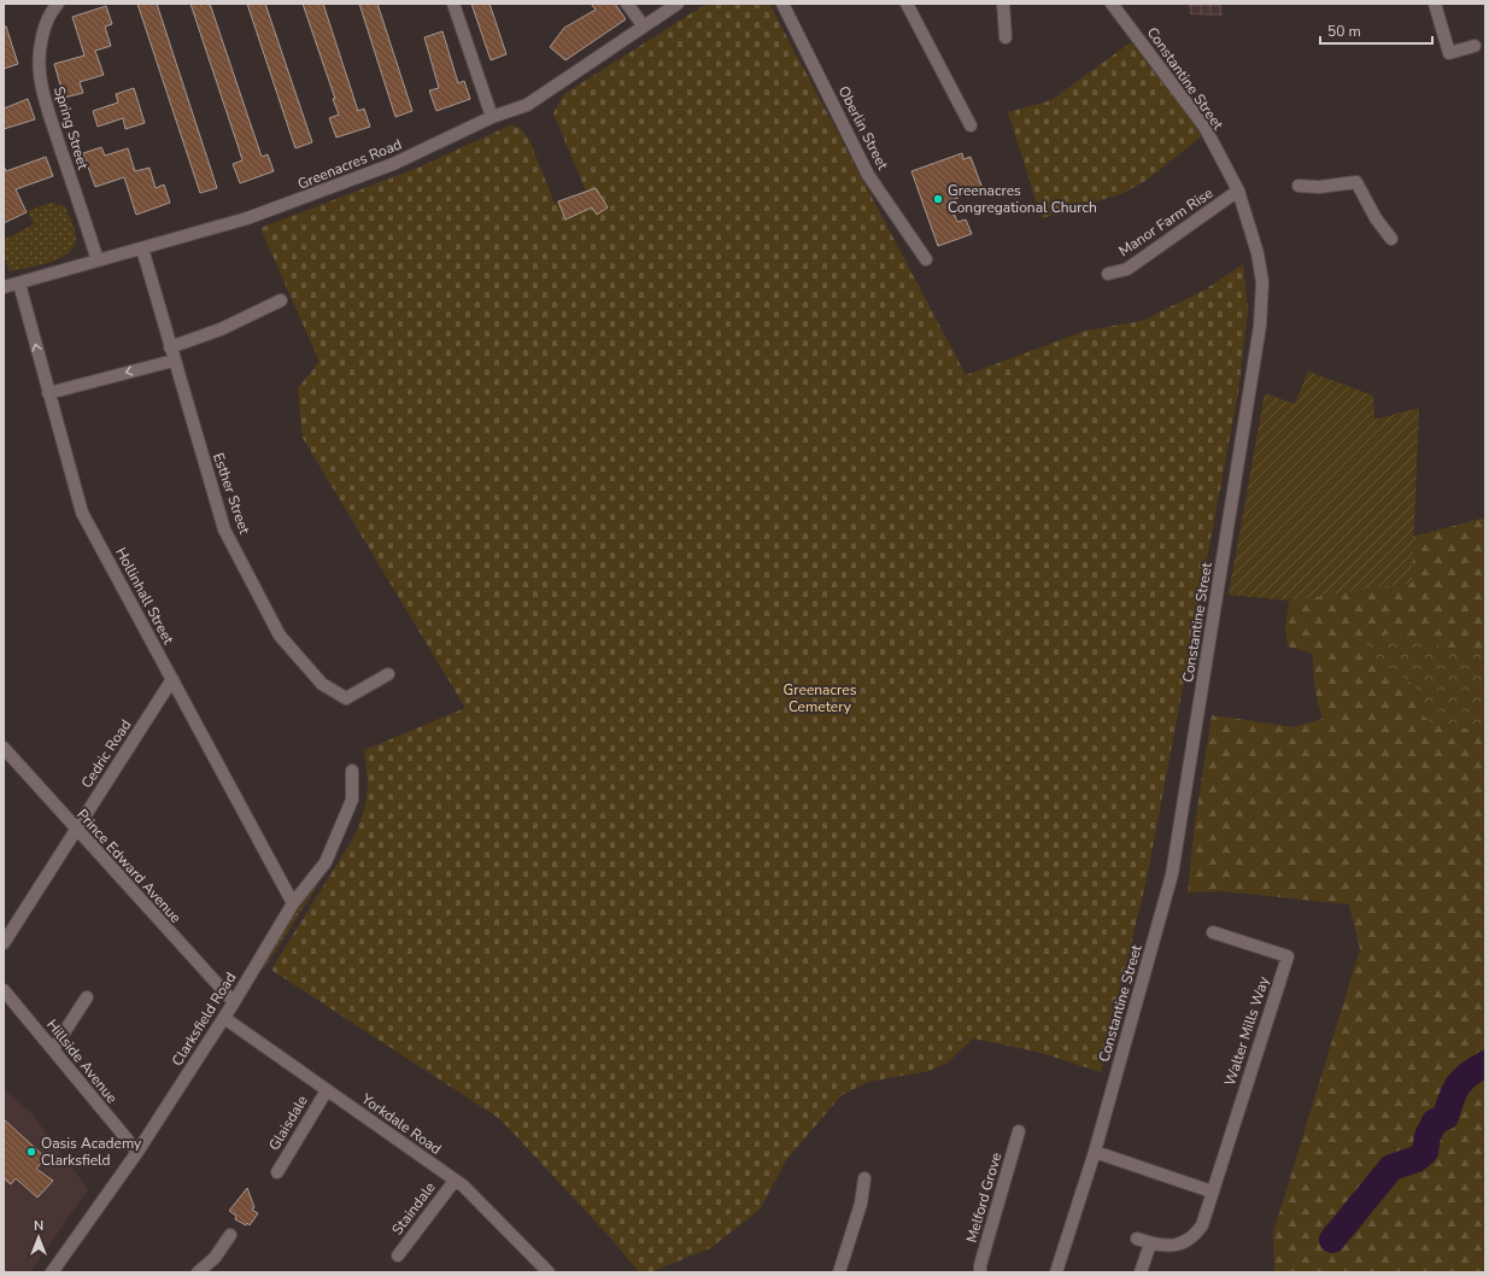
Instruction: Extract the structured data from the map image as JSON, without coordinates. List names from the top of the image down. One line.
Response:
{"streets":{"street":["Constantine Street","Spring Street","Oberlin Street","Greenacres Road","Manor Farm Rise","Esther Street","Hollinhall Street","Cedric Road","Prince Edward Avenue","Clarksfield Road","Walter Mills Way","Hillside Avenue","Glaisdale","Yorkdale Road","Melford Grove","Staindale"]},"crossings":[["Constantine Street","Manor Farm Rise"],["Spring Street","Greenacres Road"],["Greenacres Road","Esther Street"],["Greenacres Road","Hollinhall Street"],["Hollinhall Street","Cedric Road"],["Hollinhall Street","Clarksfield Road"],["Cedric Road","Prince Edward Avenue"],["Prince Edward Avenue","Clarksfield Road"],["Clarksfield Road","Hillside Avenue"],["Clarksfield Road","Yorkdale Road"],["Glaisdale","Yorkdale Road"],["Yorkdale Road","Staindale"]],"parks":["Greenacres Cemetery"],"places":["Greenacres Congregational Church","Oasis Academy Clarksfield"],"scale_bar":"50 m","north":"top"}
